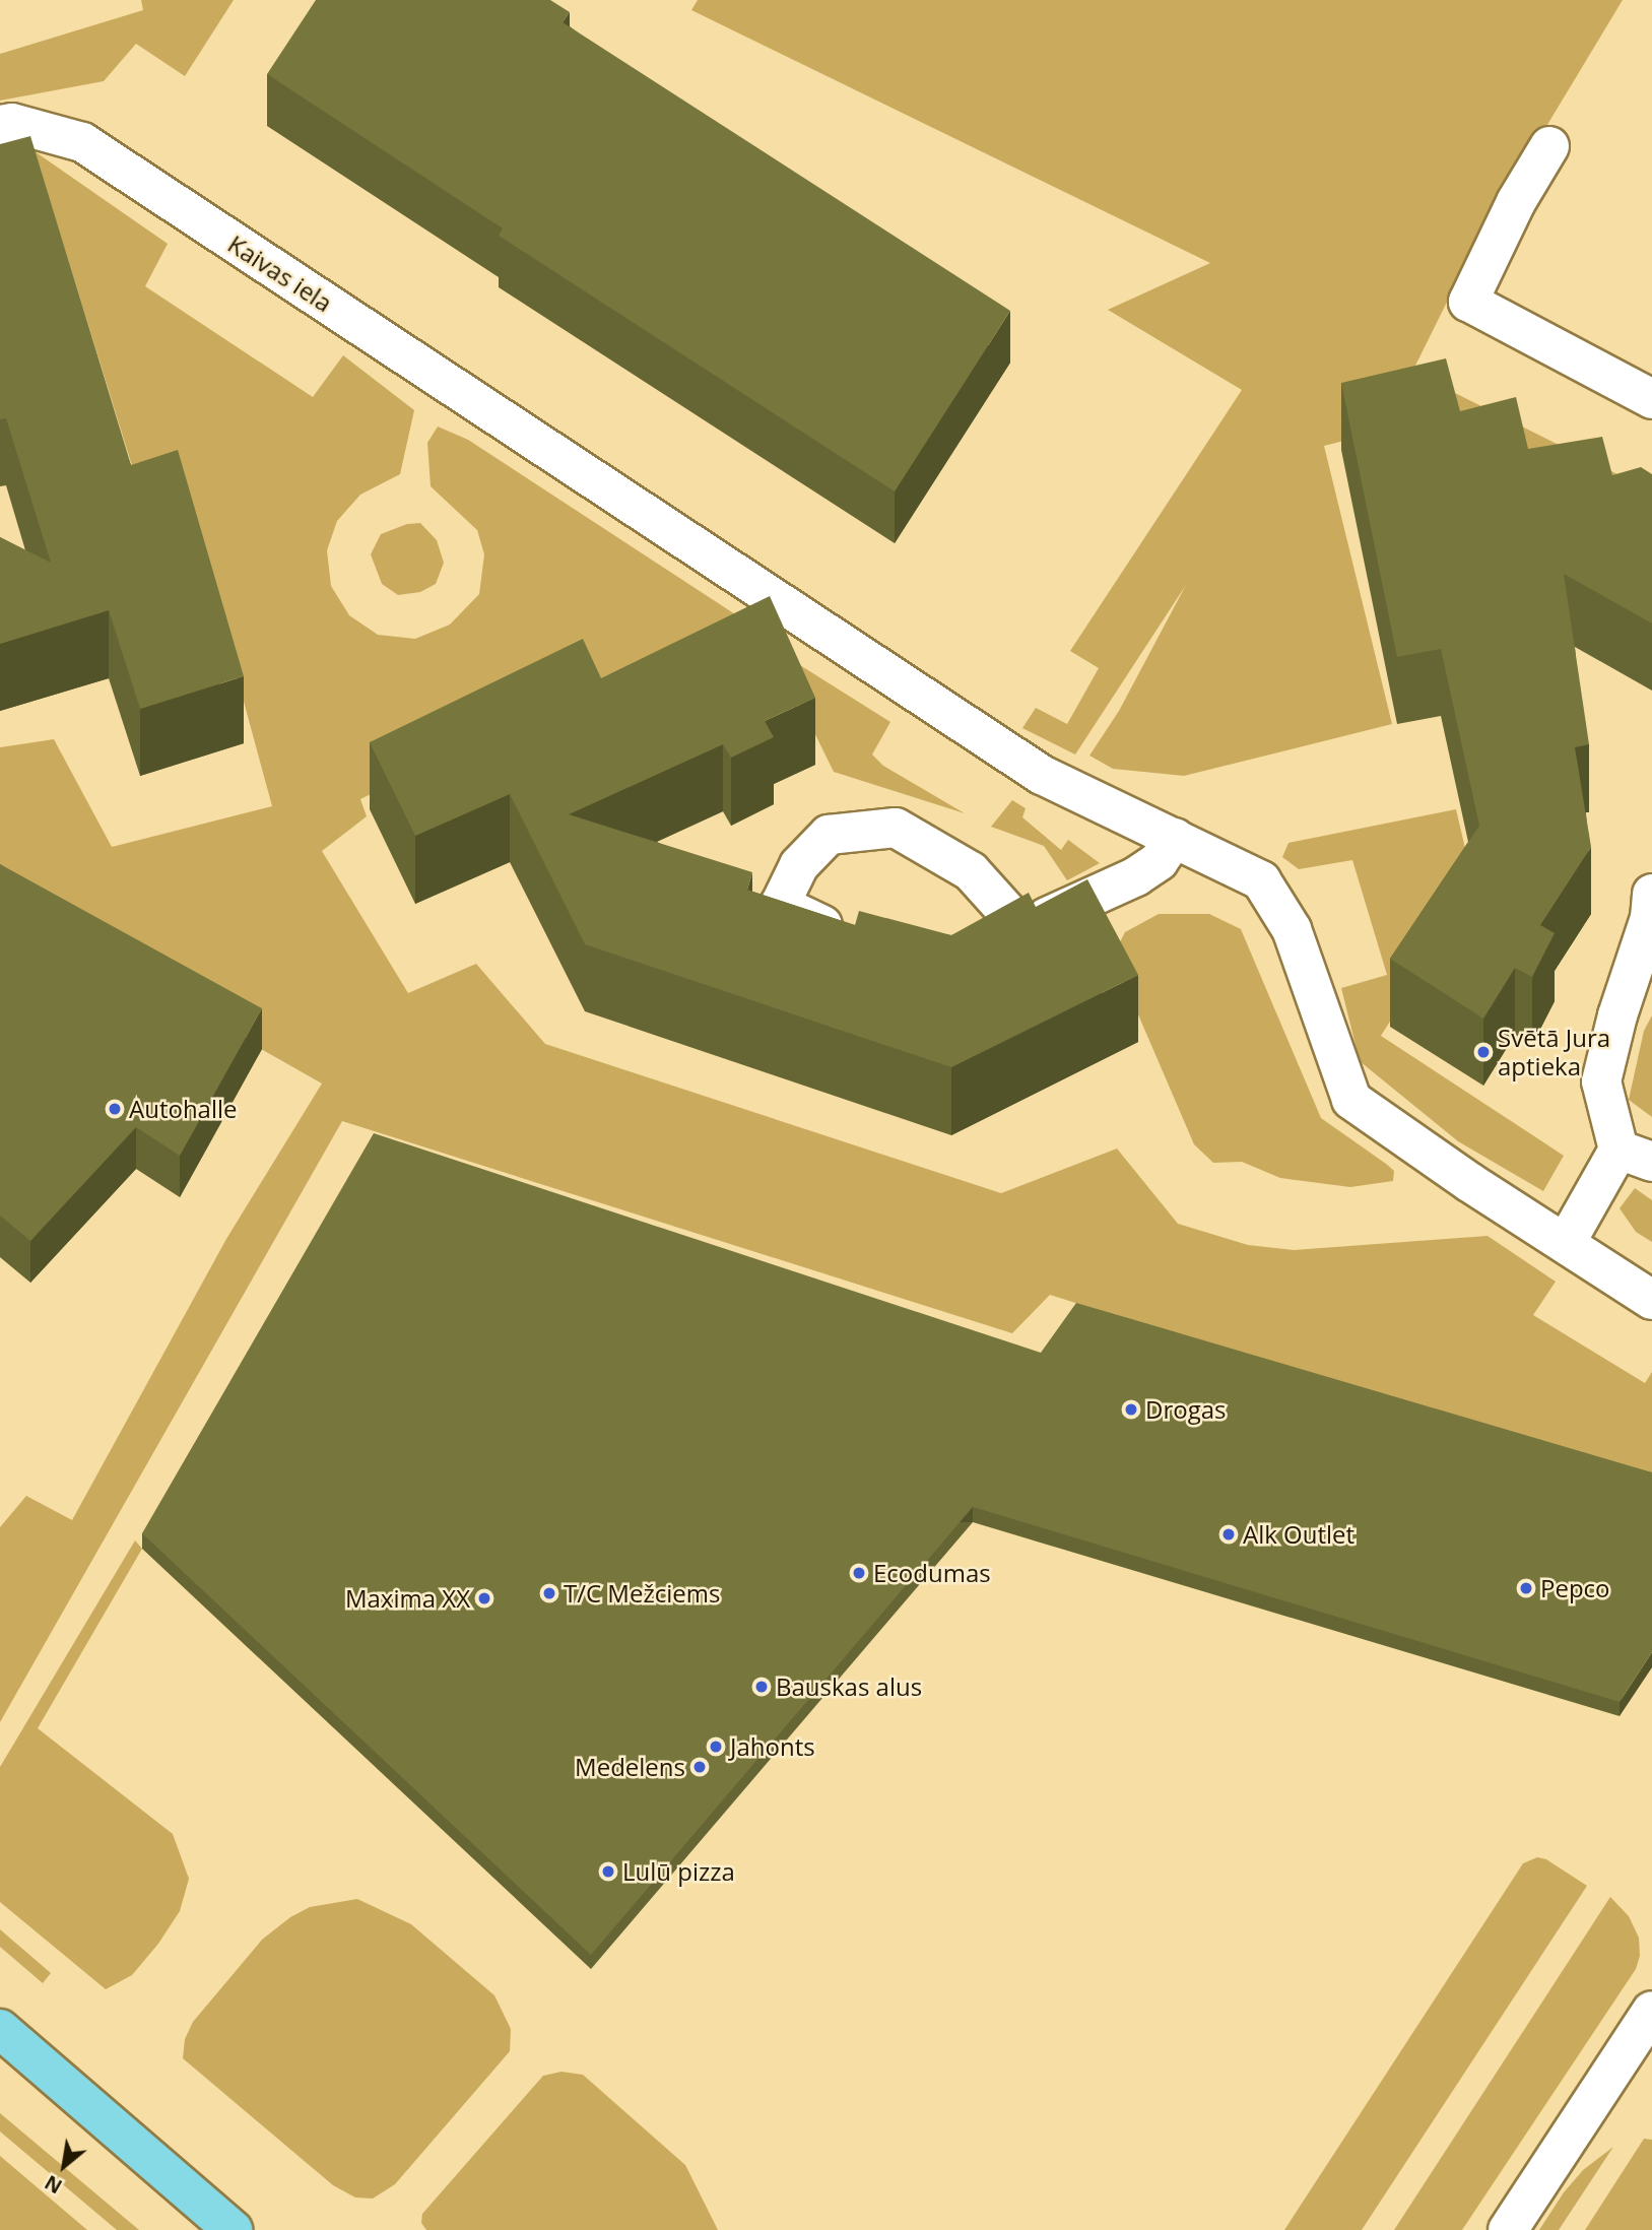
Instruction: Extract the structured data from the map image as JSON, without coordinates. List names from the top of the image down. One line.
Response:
{"streets":{"street":["Kaivas iela"]},"places":["Svētā Jura aptieka","Autohalle","Drogas","Alk Outlet","Ecodumas","Pepco","T/C Mežciems","Maxima XX","Bauskas alus","Jahonts","Medelens","Lulū pizza"],"north":"bottom left"}
